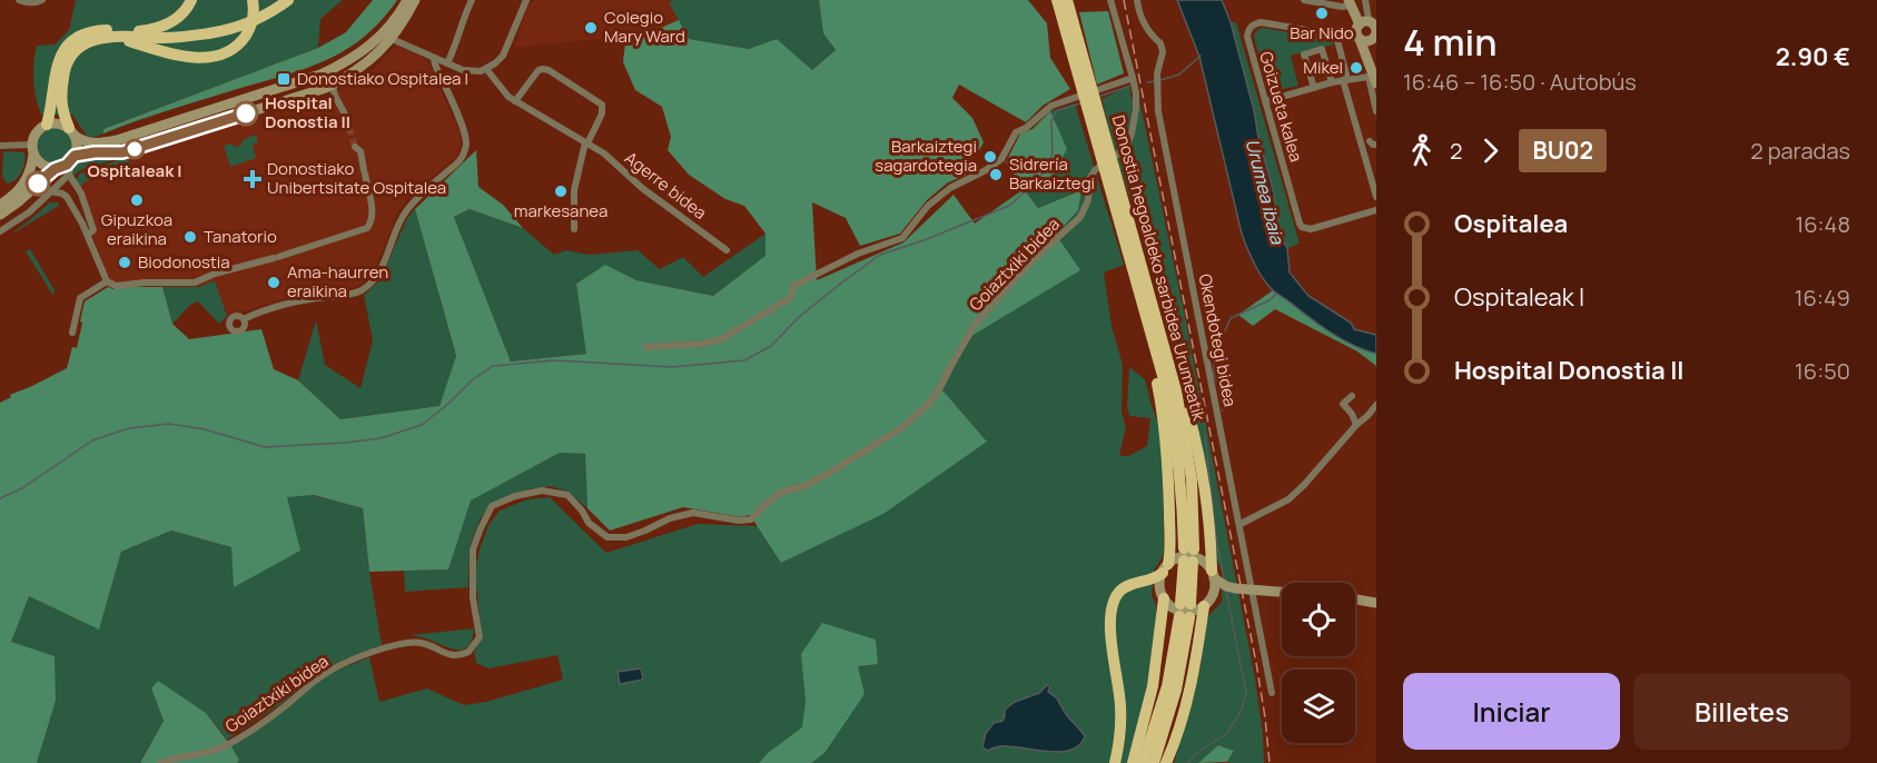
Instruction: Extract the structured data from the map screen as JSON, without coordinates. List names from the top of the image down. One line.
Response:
{"streets":{"highway":["Donostia hegoaldeko sarbidea Urumeatik"],"street":["Goizueta kalea","Agerre bidea","Goiaztxiki bidea","Okendotegi bidea"]},"water":["Urumea ibaia"],"places":{"other":["Bar Nido","Colegio Mary Ward","Mikel","Hospital Donostia II","Ospitaleak I","Barkaiztegi sagardotegia","Sidrería Barkaiztegi","markesanea","Gipuzkoa eraikina","Tanatorio","Biodonostia","Ama-haurren eraikina"],"transit":["Donostiako Ospitalea I"],"health":["Donostiako Unibertsitate Ospitalea"]},"lines":["bus line BU02"],"page":{"heading":["4 min","16:46 – 16:50 · Autobús","2.90 €"],"legs":["2","BU02","2 paradas"],"list":[{"name":"Ospitalea","value":"16:48"},{"name":"Ospitaleak I","value":"16:49"},{"name":"Hospital Donostia II","value":"16:50"}],"buttons":["Iniciar","Billetes"]}}
